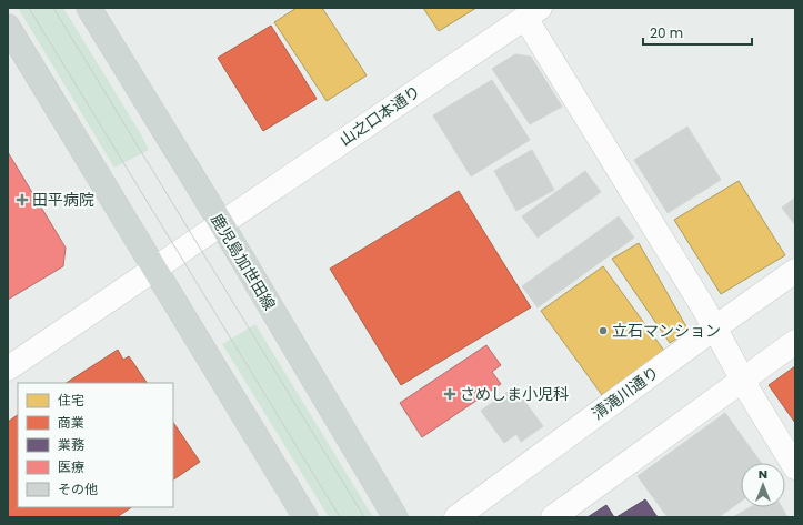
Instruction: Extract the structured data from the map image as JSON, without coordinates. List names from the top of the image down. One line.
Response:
{"streets":{"main road":["鹿児島加世田線"],"street":["山之口本通り","清滝川通り"]},"crossings":[["山之口本通り","鹿児島加世田線"]],"places":{"health":["田平病院","さめしま小児科"],"other":["立石マンション"]},"legend":["住宅","商業","業務","医療","その他"],"scale_bar":"20 m","north":"top"}
